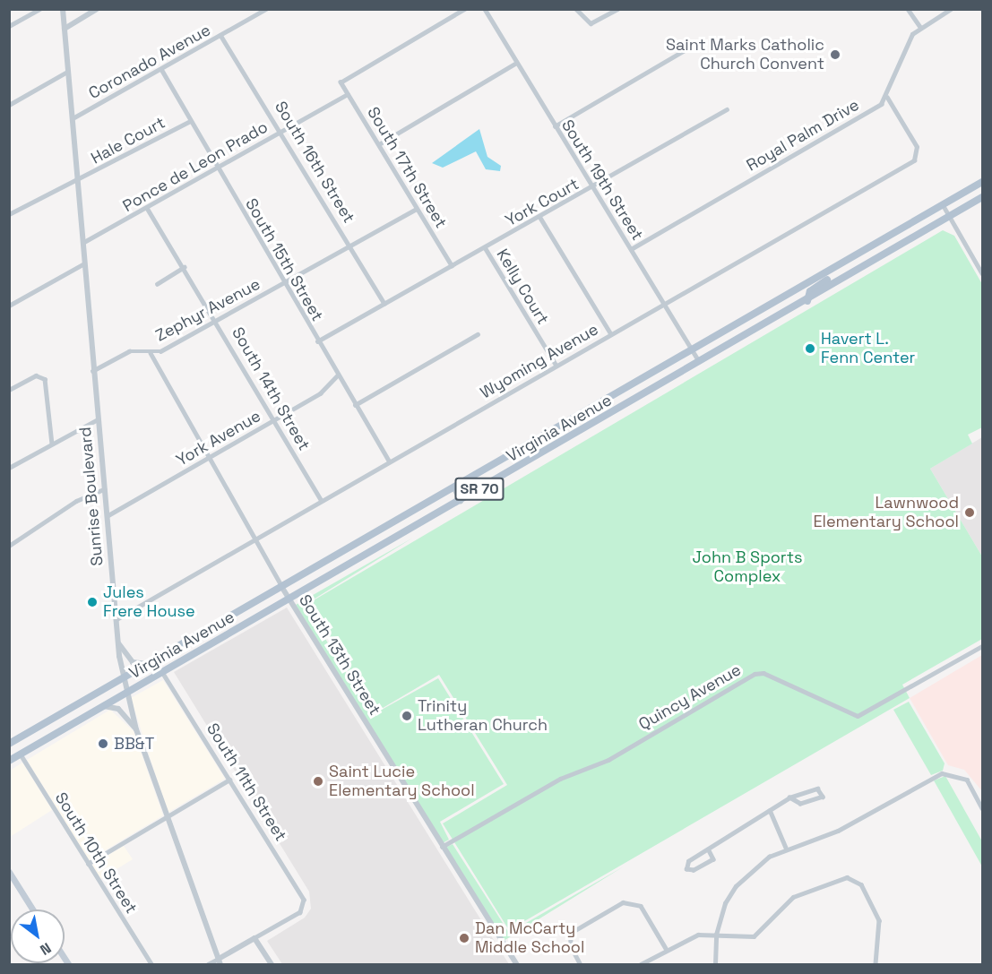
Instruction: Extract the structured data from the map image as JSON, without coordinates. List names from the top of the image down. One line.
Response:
{"streets":{"main road":["Virginia Avenue","SR 70"],"street":["Coronado Avenue","Royal Palm Drive","Hale Court","South 16th Street","Ponce de Leon Prado","South 17th Street","South 19th Street","York Court","South 15th Street","Kelly Court","Zephyr Avenue","Wyoming Avenue","South 14th Street","York Avenue","Sunrise Boulevard","South 13th Street","Quincy Avenue","South 11th Street","South 10th Street"]},"crossings":[["Coronado Avenue","South 16th Street"],["Coronado Avenue","South 15th Street"],["Coronado Avenue","Sunrise Boulevard"],["Royal Palm Drive","South 19th Street"],["Royal Palm Drive","Wyoming Avenue"],["Hale Court","South 15th Street"],["Hale Court","Sunrise Boulevard"],["South 16th Street","Ponce de Leon Prado"],["South 16th Street","York Court"],["South 16th Street","Zephyr Avenue"],["Ponce de Leon Prado","South 17th Street"],["Ponce de Leon Prado","South 15th Street"],["Ponce de Leon Prado","South 14th Street"],["Ponce de Leon Prado","Sunrise Boulevard"],["South 17th Street","York Court"],["South 17th Street","Zephyr Avenue"],["South 19th Street","York Court"],["South 19th Street","Wyoming Avenue"],["South 19th Street","Virginia Avenue"],["York Court","South 15th Street"],["York Court","Kelly Court"],["South 15th Street","Zephyr Avenue"],["South 15th Street","Wyoming Avenue"],["South 15th Street","York Avenue"],["Kelly Court","Wyoming Avenue"],["Zephyr Avenue","South 14th Street"],["Zephyr Avenue","Sunrise Boulevard"],["Zephyr Avenue","South 13th Street"],["Wyoming Avenue","South 14th Street"],["Wyoming Avenue","Sunrise Boulevard"],["Wyoming Avenue","South 13th Street"],["South 14th Street","York Avenue"],["Virginia Avenue","Sunrise Boulevard"],["Virginia Avenue","South 13th Street"],["Virginia Avenue","South 11th Street"],["Virginia Avenue","South 10th Street"],["York Avenue","Sunrise Boulevard"],["York Avenue","South 13th Street"],["South 13th Street","Quincy Avenue"]],"parks":["John B Sports Complex"],"places":["Saint Marks Catholic Church Convent","Havert L. Fenn Center","Lawnwood Elementary School","Jules Frere House","Trinity Lutheran Church","BB&T","Saint Lucie Elementary School","Dan McCarty Middle School"],"north":"bottom right"}
